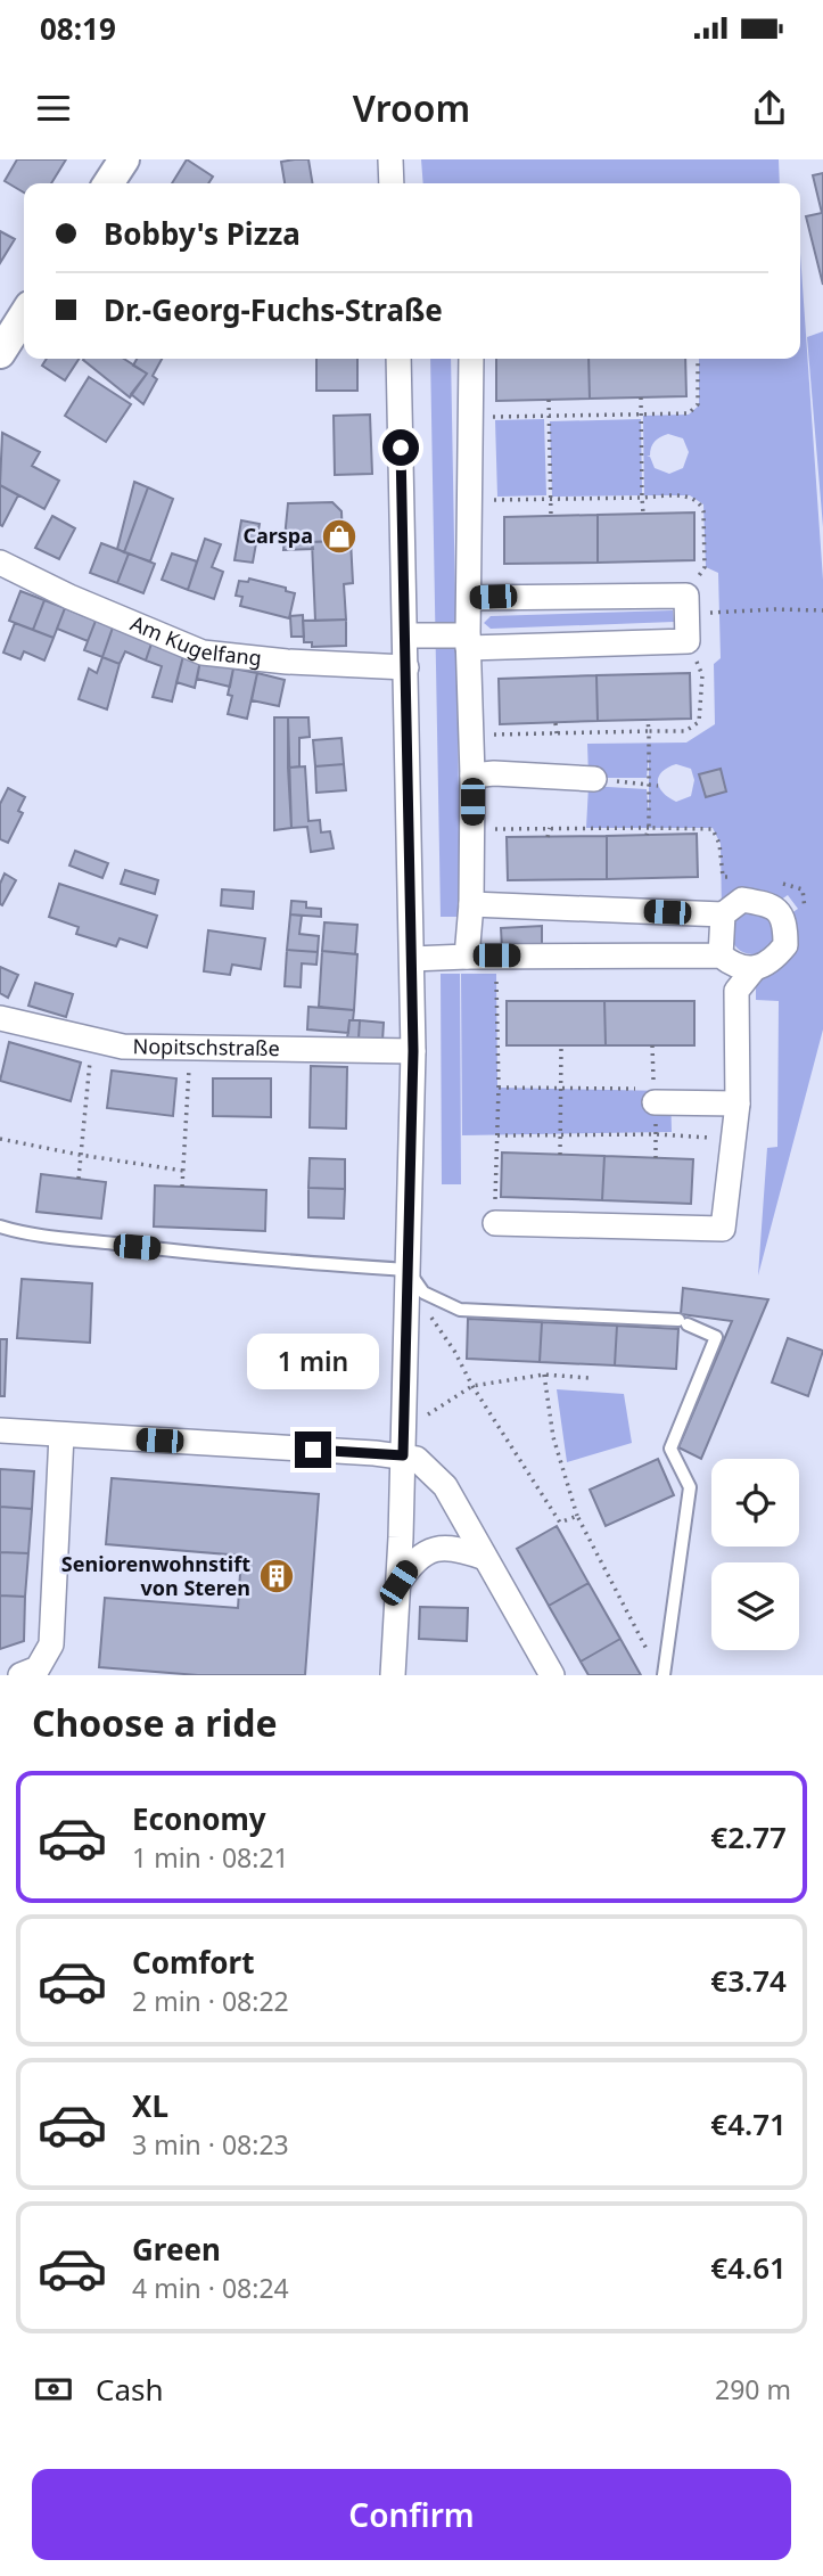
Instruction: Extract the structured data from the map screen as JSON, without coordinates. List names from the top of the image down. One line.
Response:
{"streets":{"street":["Am Kugelfang","Nopitschstraße"]},"places":{"shop":["Carspa"],"building":["Seniorenwohnstift von Steren"]},"page":{"status":"08:19","header":"Vroom","banner":["Bobby's Pizza","Dr.-Georg-Fuchs-Straße"],"bubble":"1 min","heading":"Choose a ride","list":[{"name":"Economy","note":"1 min · 08:21","value":"€2.77"},{"name":"Comfort","note":"2 min · 08:22","value":"€3.74"},{"name":"XL","note":"3 min · 08:23","value":"€4.71"},{"name":"Green","note":"4 min · 08:24","value":"€4.61"}],"pay":["Cash","290 m"],"buttons":"Confirm"}}
